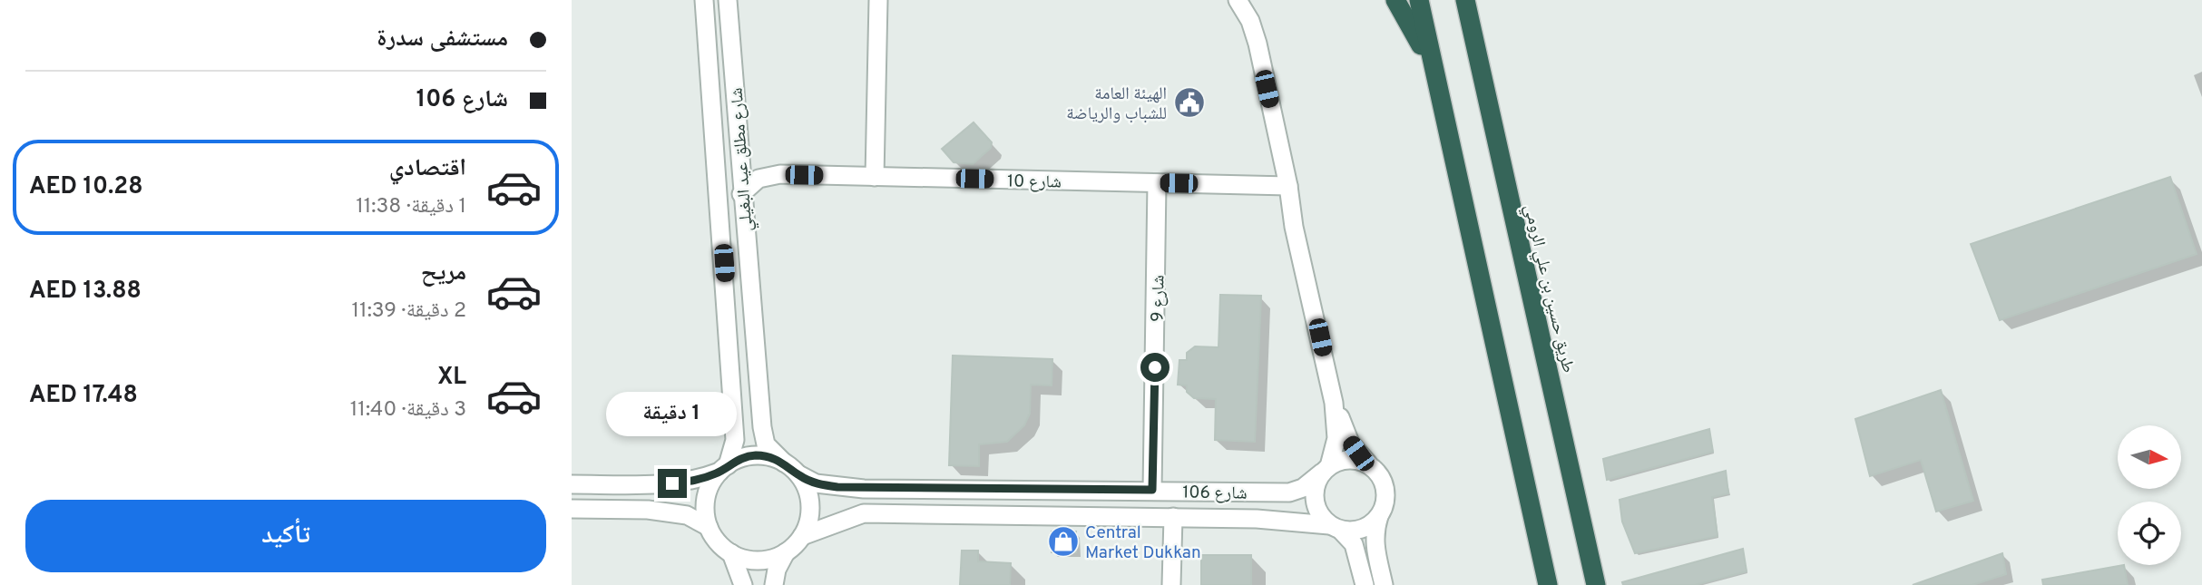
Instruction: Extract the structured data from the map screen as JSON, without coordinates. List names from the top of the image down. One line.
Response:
{"streets":{"highway":["طريق حسين بن علي الرومي"],"street":["شارع مطلق عيد البغيلي","شارع 10","شارع 9","شارع 106"]},"crossings":[["شارع مطلق عيد البغيلي","شارع 10"],["شارع مطلق عيد البغيلي","شارع 106"],["شارع 10","شارع 9"],["شارع 9","شارع 106"]],"places":{"public building":["الهيئة العامة للشباب والرياضة"],"shop":["Central Market Dukkan"]},"north":"right","page":{"banner":["مستشفى سدرة","شارع 106"],"list":[{"name":"اقتصادي","note":"1 دقيقة · 11:38","value":"AED 10.28"},{"name":"مريح","note":"2 دقيقة · 11:39","value":"AED 13.88"},{"name":"XL","note":"3 دقيقة · 11:40","value":"AED 17.48"}],"bubble":"1 دقيقة","buttons":"تأكيد"}}
